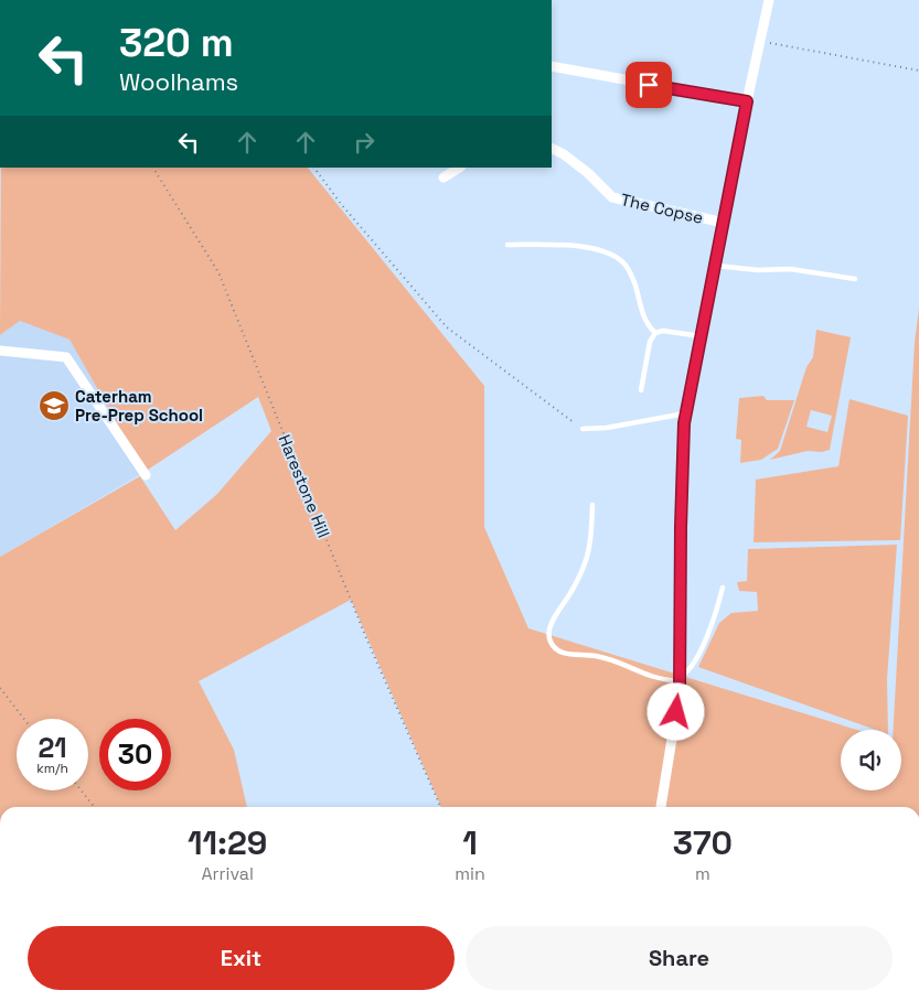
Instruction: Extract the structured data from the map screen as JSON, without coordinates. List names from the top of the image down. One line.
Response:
{"streets":{"street":["The Copse"],"path":["Harestone Hill"]},"places":{"school or university":["Caterham Pre-Prep School"]},"page":{"turn":["320 m","Woolhams"],"speed":"21 km/h","limit":"30","eta":["11:29","Arrival","1","min","370","m"],"buttons":["Exit","Share"]}}
